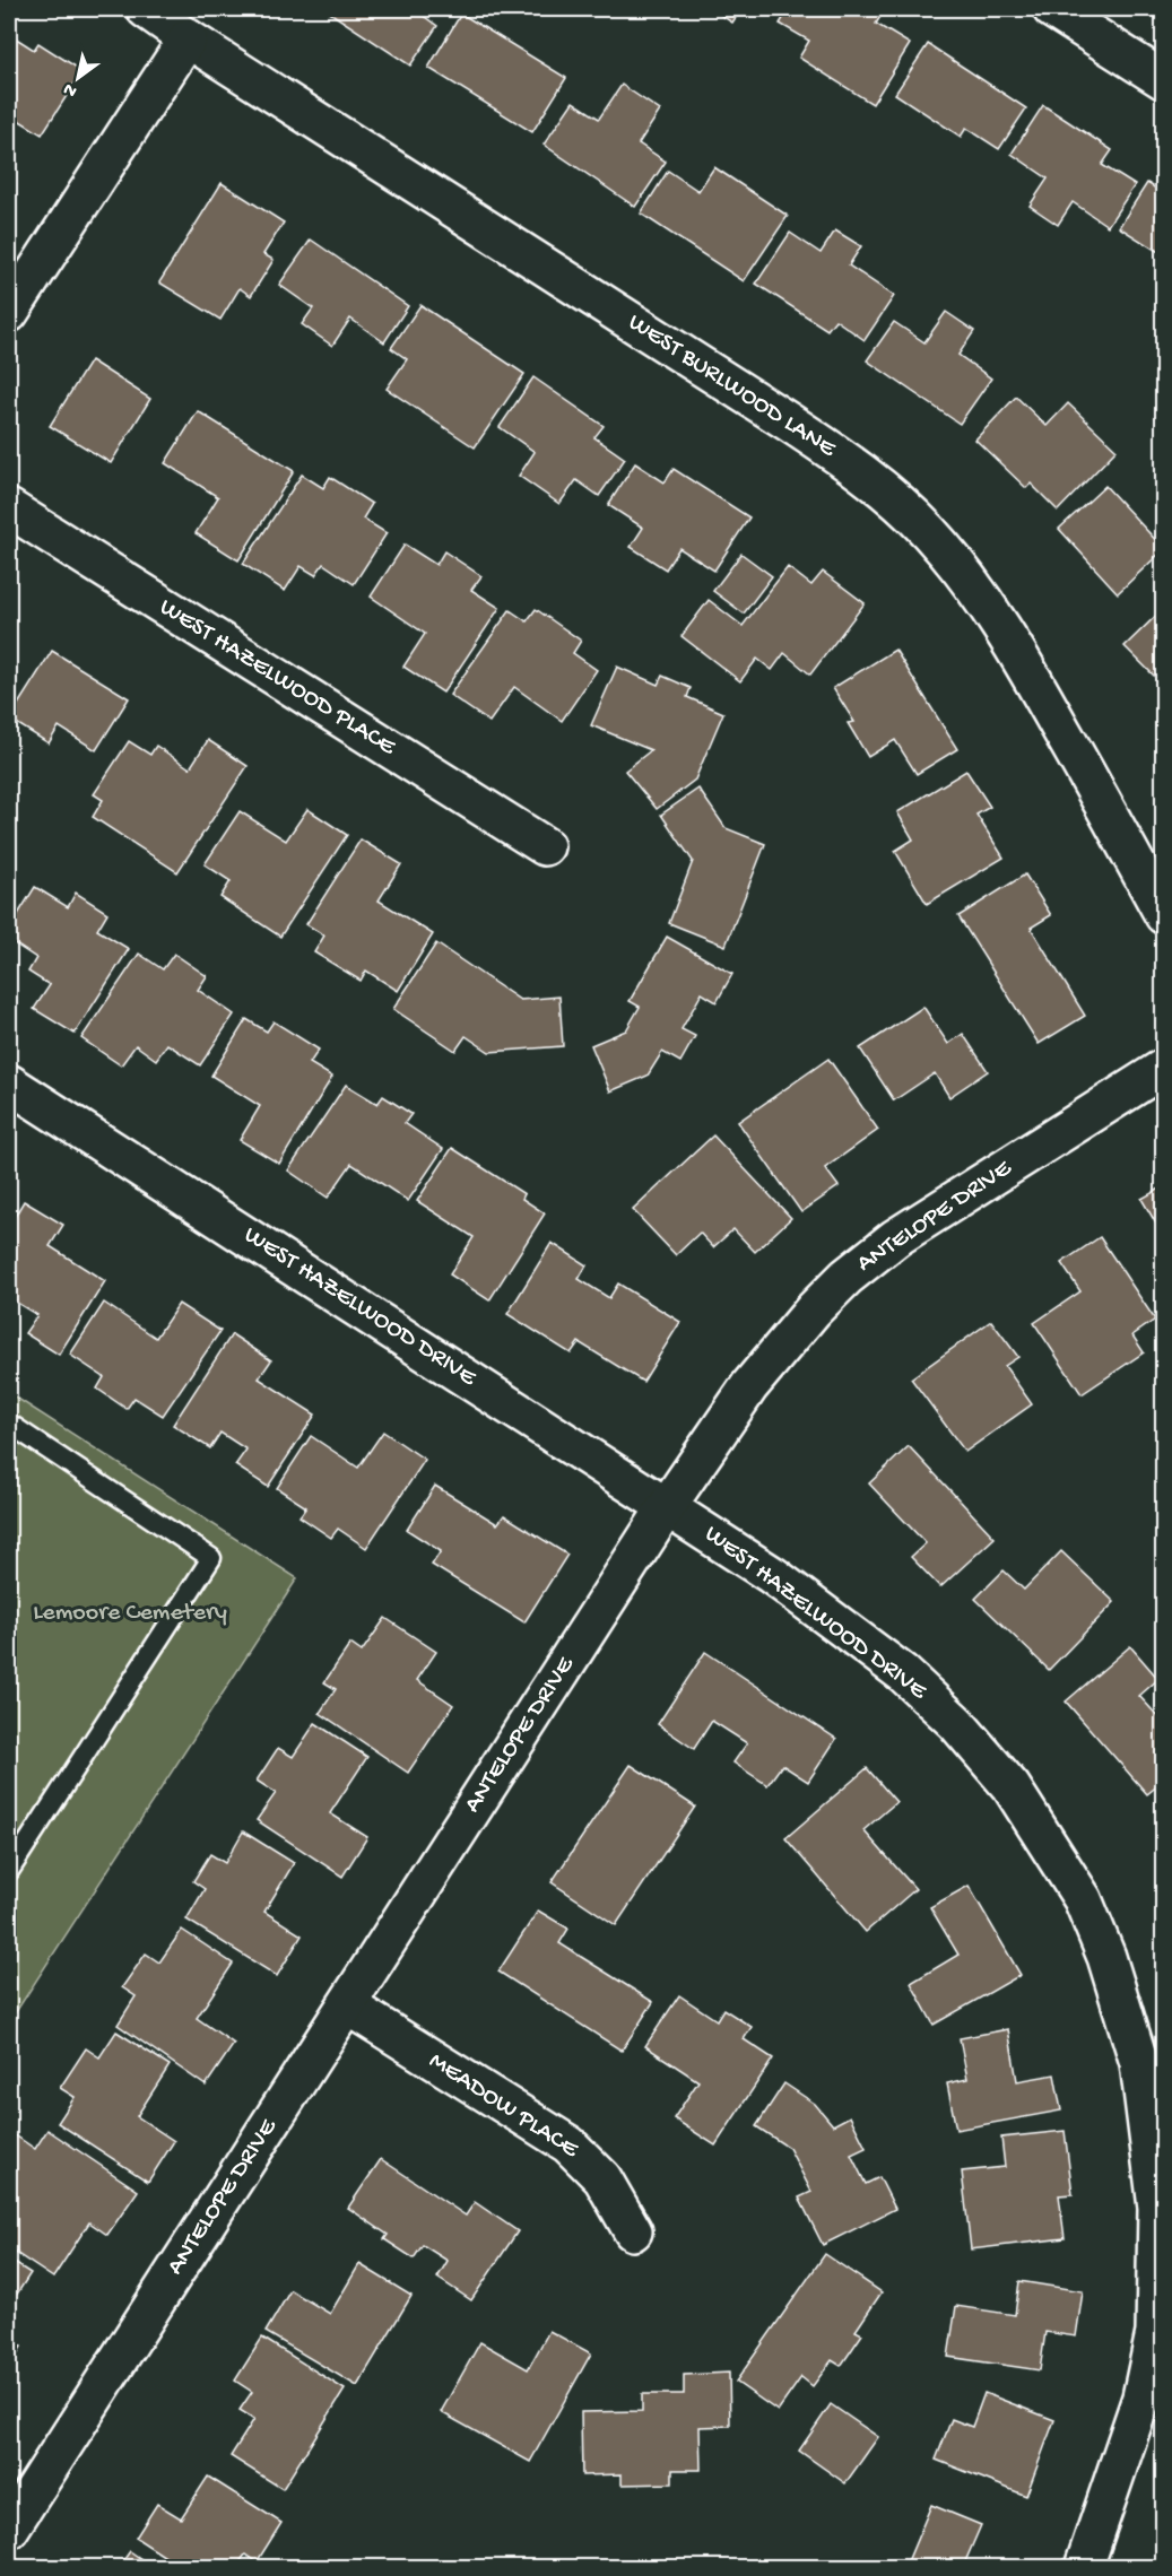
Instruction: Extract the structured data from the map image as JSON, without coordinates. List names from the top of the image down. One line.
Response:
{"streets":{"street":["WEST BURLWOOD LANE","WEST HAZELWOOD PLACE","ANTELOPE DRIVE","WEST HAZELWOOD DRIVE","MEADOW PLACE"]},"crossings":[["ANTELOPE DRIVE","WEST HAZELWOOD DRIVE"],["ANTELOPE DRIVE","MEADOW PLACE"]],"parks":["Lemoore Cemetery"],"north":"bottom left"}
